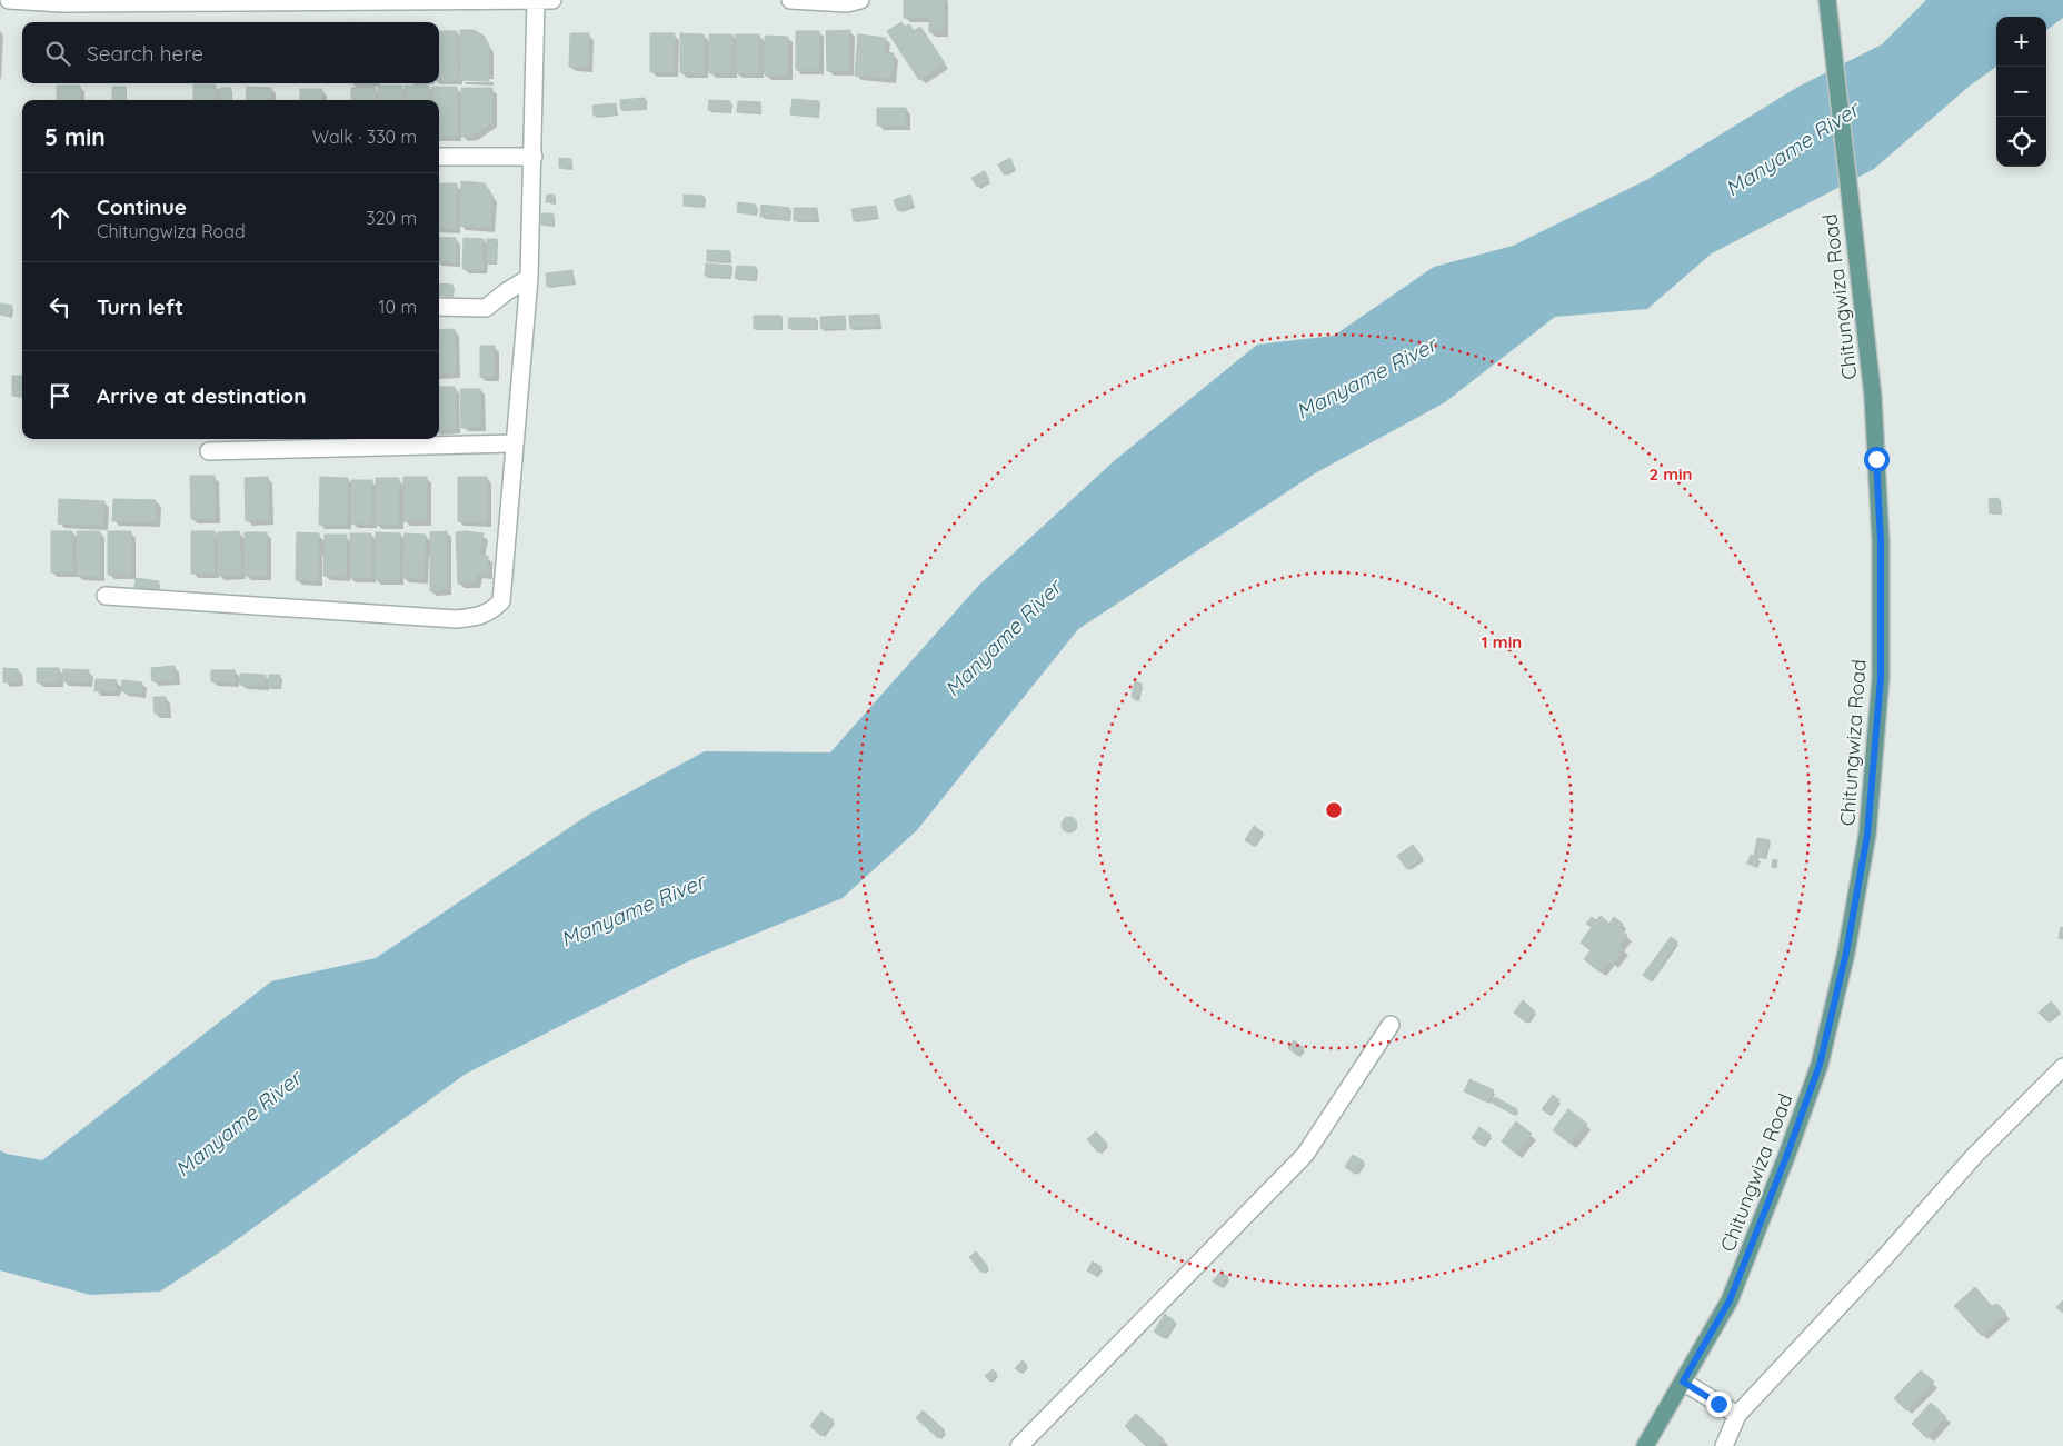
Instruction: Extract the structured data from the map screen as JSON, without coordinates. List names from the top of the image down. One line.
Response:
{"streets":{"main road":["Chitungwiza Road"]},"water":["Manyame River"],"page":{"map_buttons":["+","−"],"search":"Search here","heading":["5 min","Walk · 330 m"],"list":[["Continue","Chitungwiza Road","320 m"],["Turn left","10 m"],"Arrive at destination"]},"rings":["2 min","1 min"]}
